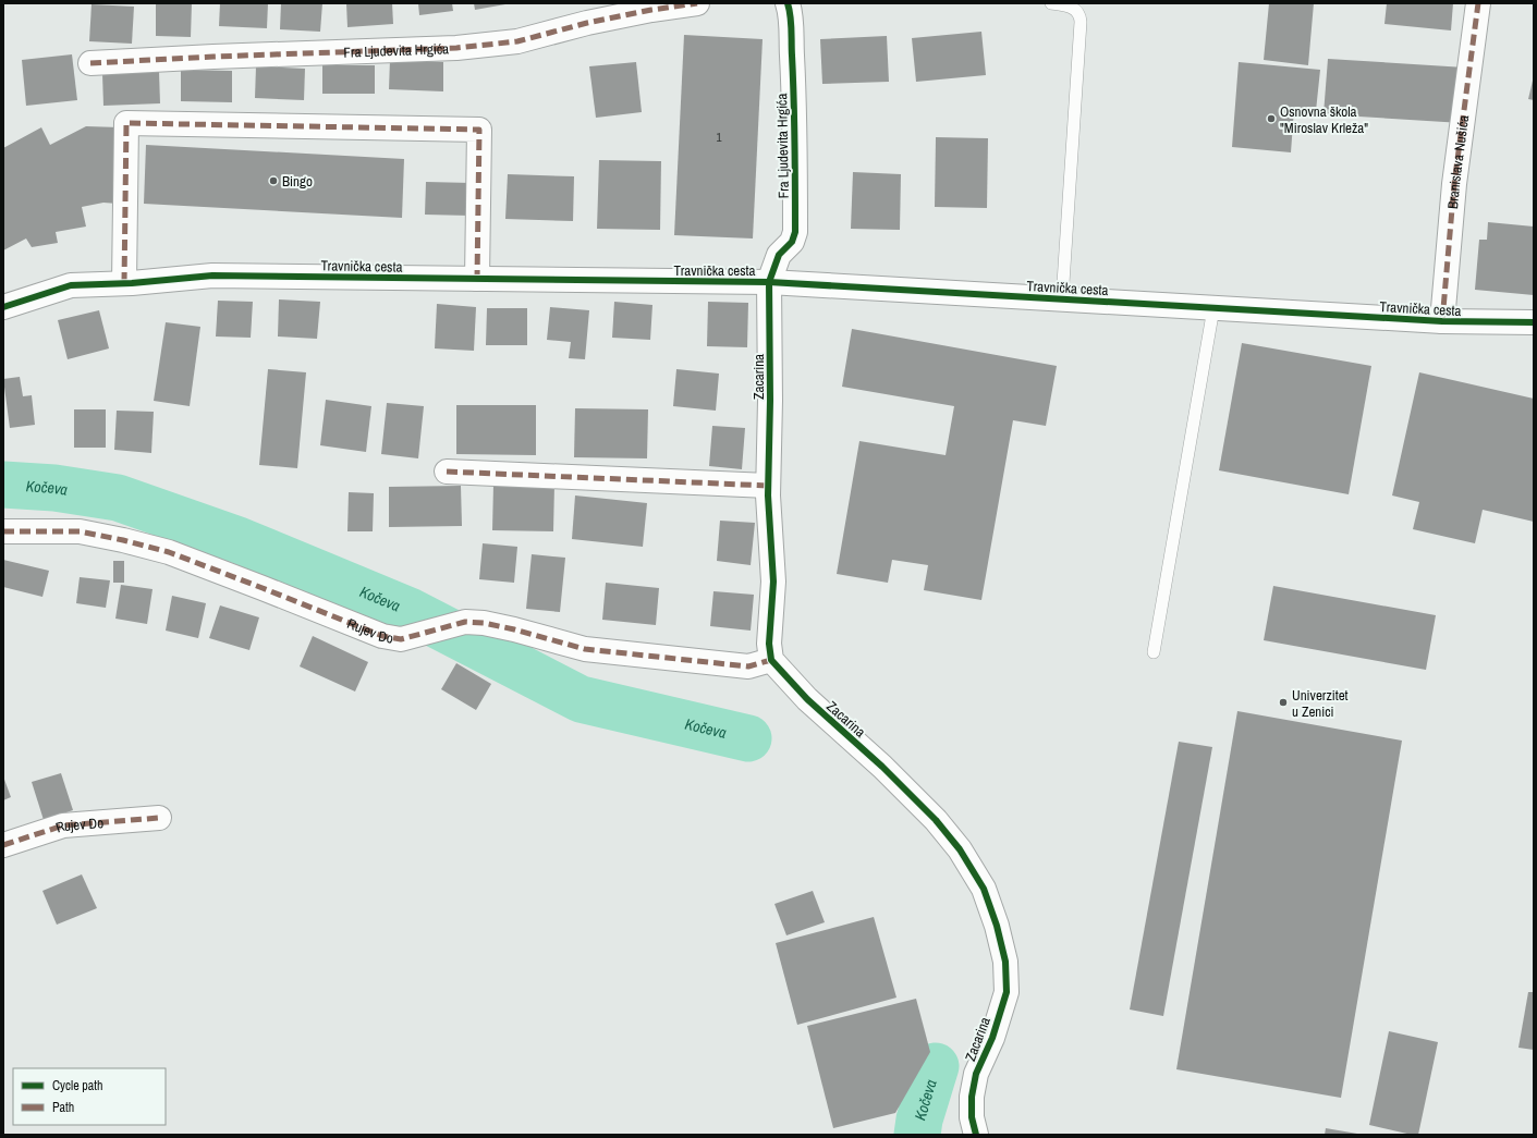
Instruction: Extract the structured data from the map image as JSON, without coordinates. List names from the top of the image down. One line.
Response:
{"streets":{"street":["Fra Ljudevita Hrgića","Branislava Nušića","Travnička cesta","Zacarina","Rujev Do"]},"crossings":[["Fra Ljudevita Hrgića","Travnička cesta"],["Fra Ljudevita Hrgića","Zacarina"],["Branislava Nušića","Travnička cesta"],["Travnička cesta","Zacarina"],["Zacarina","Rujev Do"]],"water":["Kočeva"],"places":["Osnovna škola \"Miroslav Krleža\"","Bingo","Univerzitet u Zenici"],"house_numbers":["1"],"legend":["Cycle path","Path"]}
